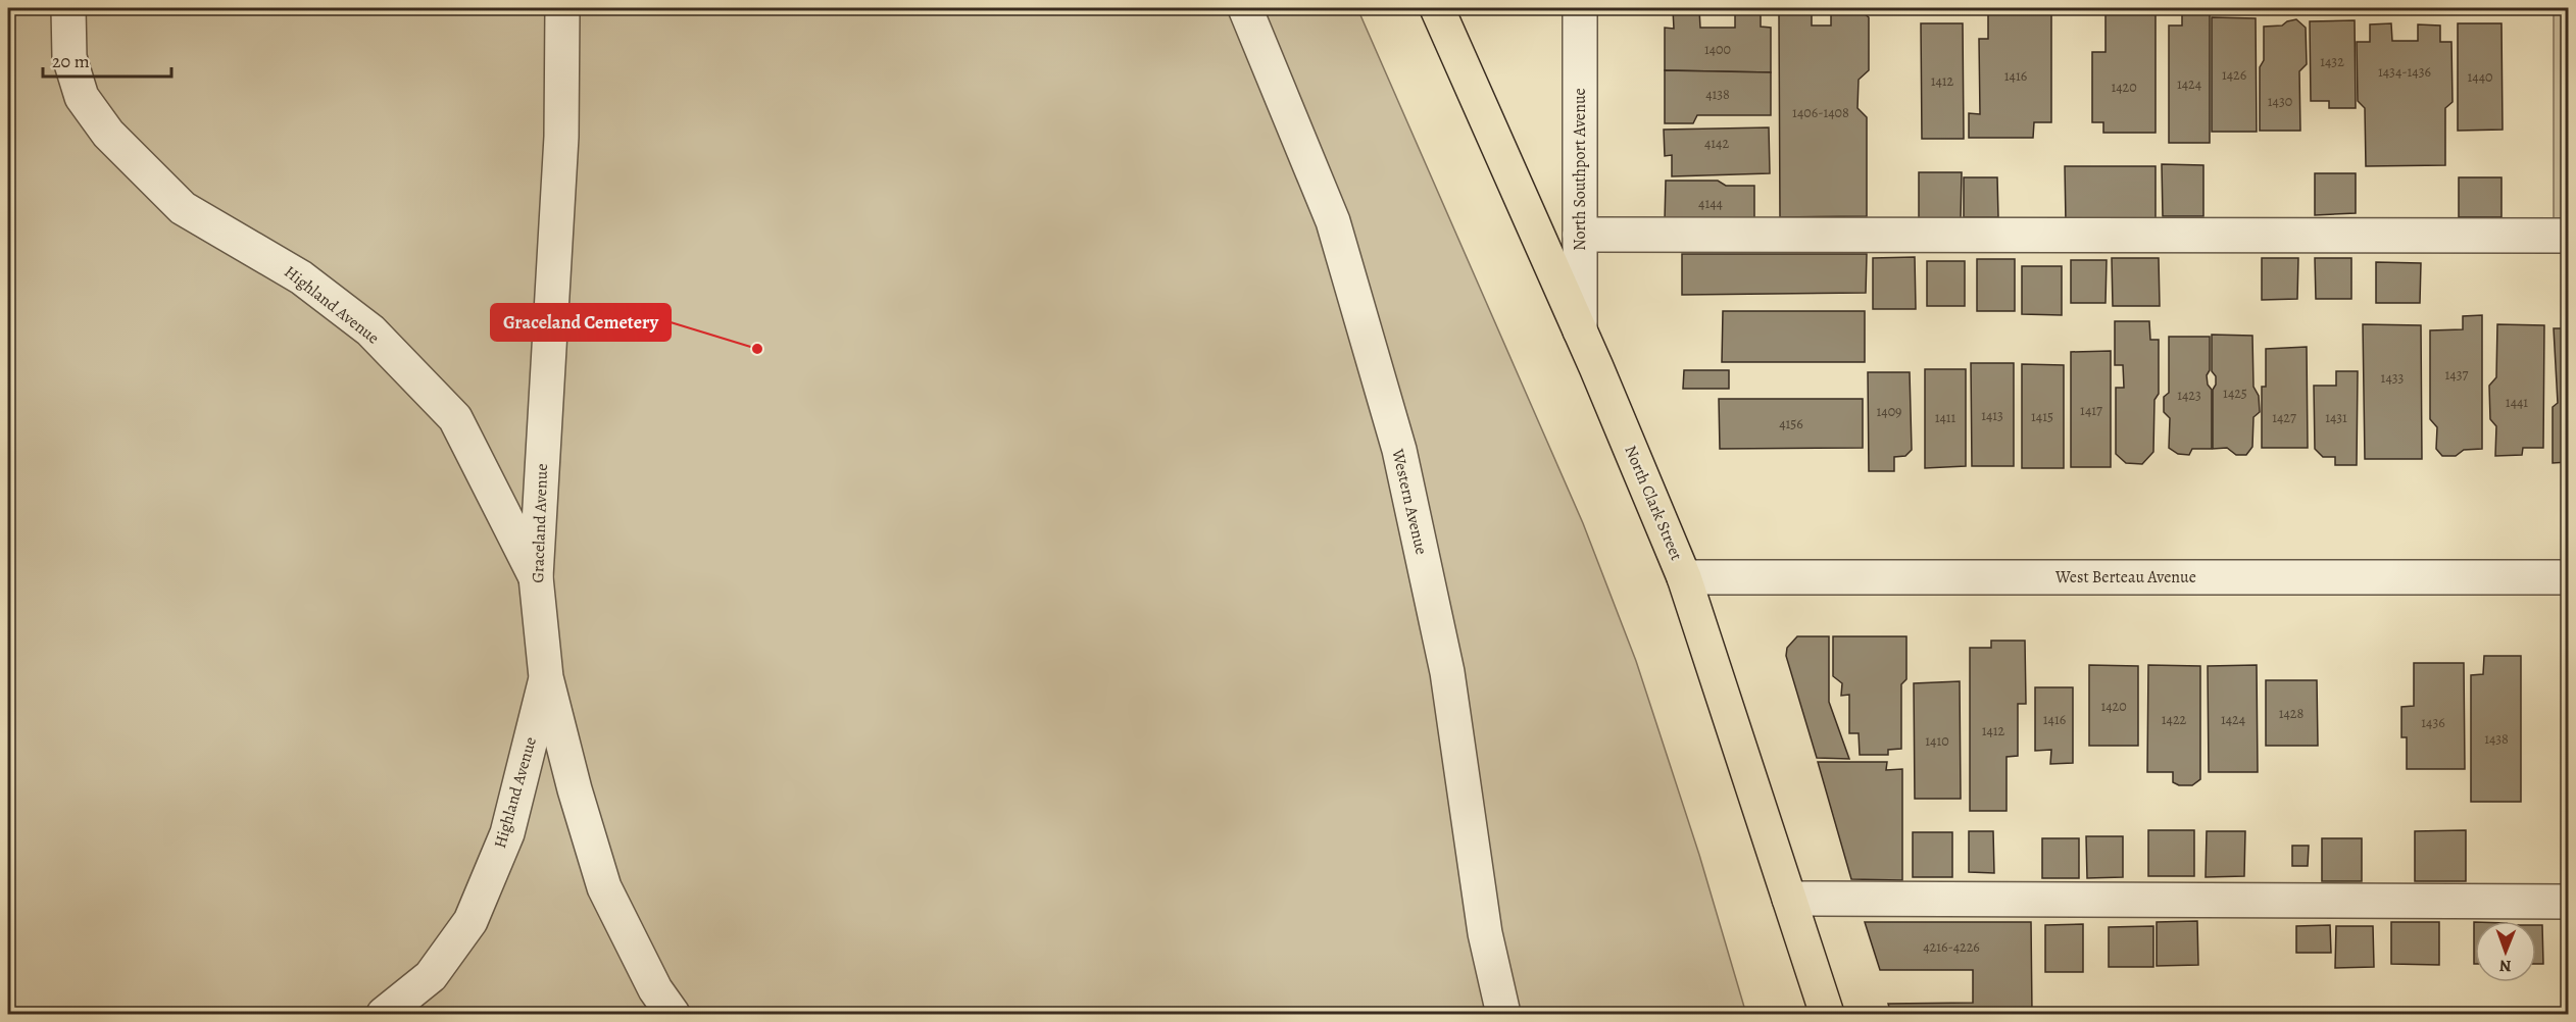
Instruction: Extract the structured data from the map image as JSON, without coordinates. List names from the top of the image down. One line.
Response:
{"streets":{"main road":["North Clark Street"],"street":["North Southport Avenue","Highland Avenue","Western Avenue","Graceland Avenue","West Berteau Avenue"]},"crossings":[["North Southport Avenue","North Clark Street"],["Highland Avenue","Graceland Avenue"],["North Clark Street","West Berteau Avenue"]],"places":["Graceland Cemetery"],"house_numbers":["1400","1432","1434-1436","1426","1416","1440","1412","1424","1420","4138","1430","1406-1408","4142","4144","1437","1433","1425","1423","1441","1417","1409","1413","1415","1411","1427","1431","4156","1420","1428","1416","1422","1424","1436","1412","1438","1410","4216-4226"],"scale_bar":"20 m","north":"bottom"}
